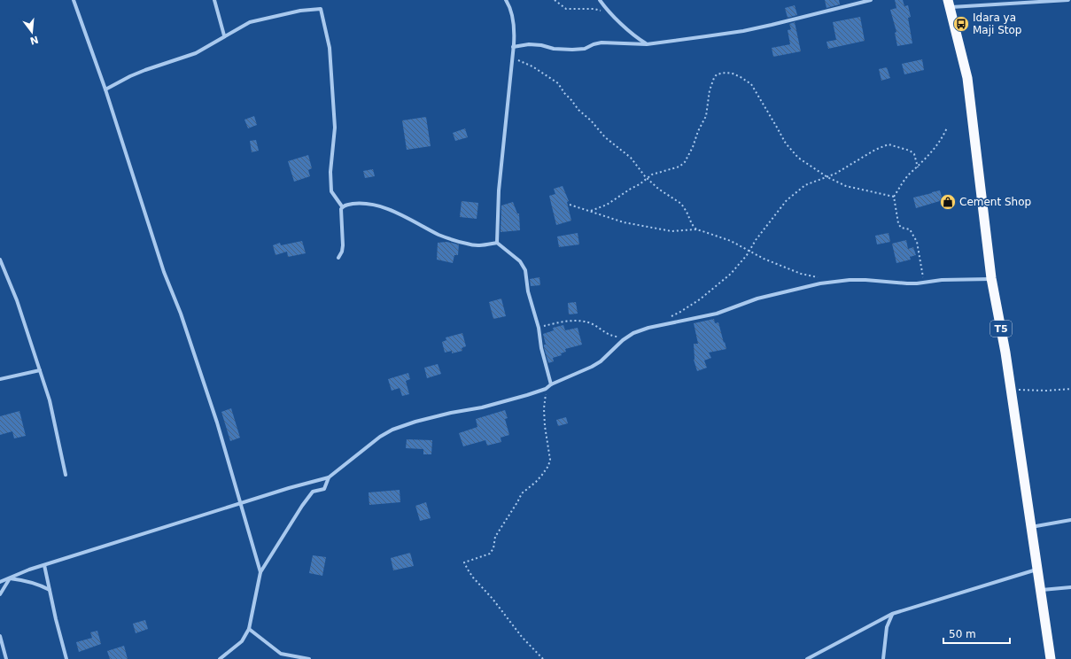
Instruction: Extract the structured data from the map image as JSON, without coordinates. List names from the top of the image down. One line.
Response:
{"streets":{"highway":["T5"]},"places":{"bus stop":["Idara ya Maji Stop"],"shop":["Cement Shop"]},"scale_bar":"50 m","north":"bottom"}
